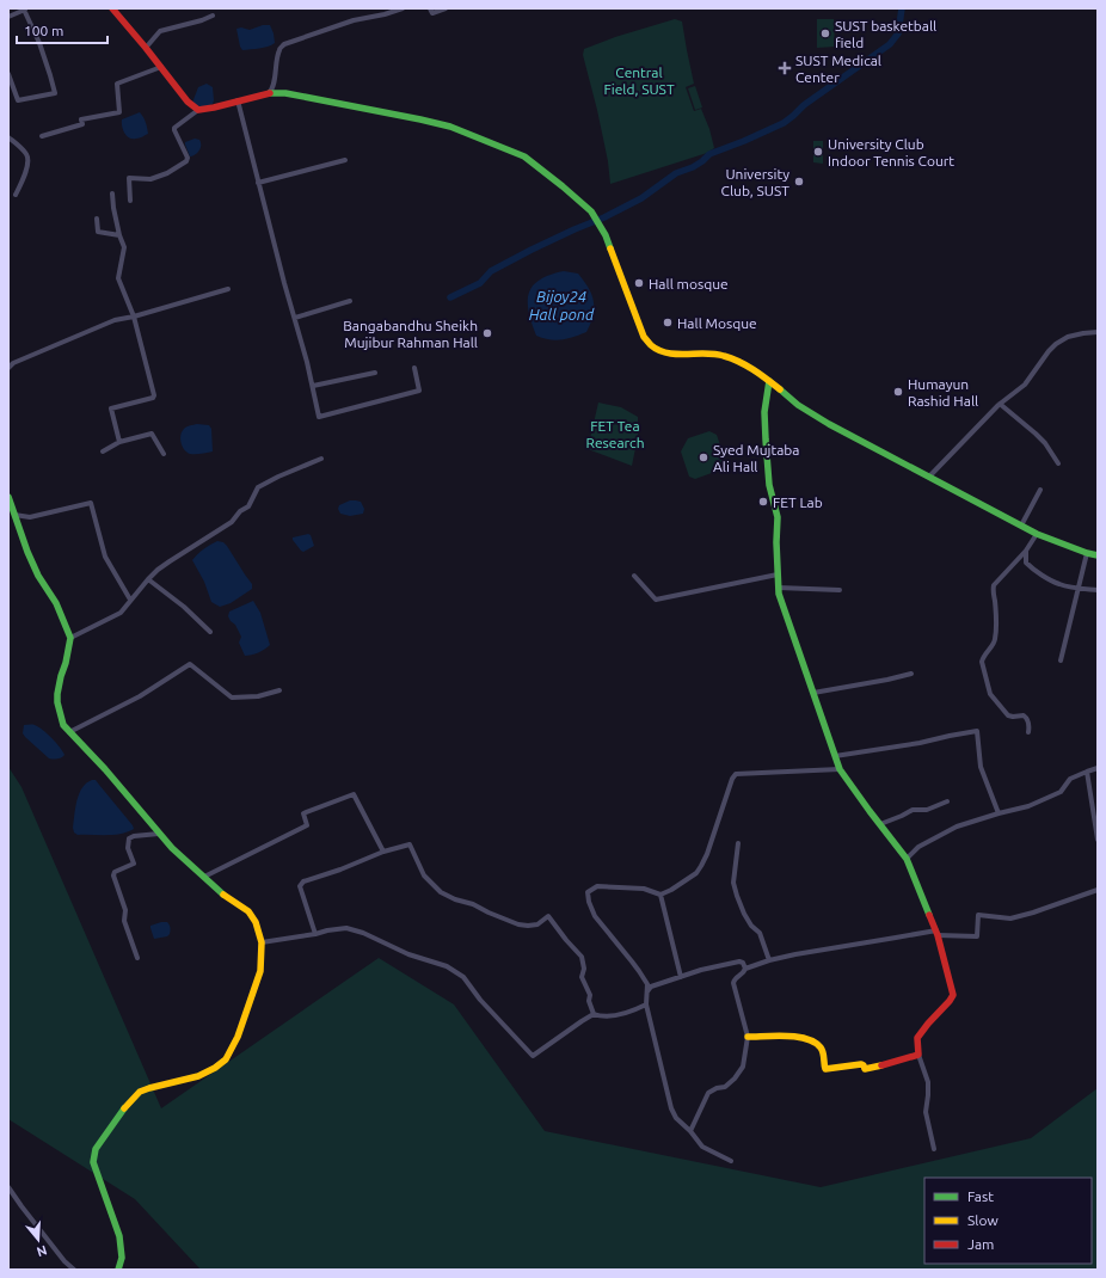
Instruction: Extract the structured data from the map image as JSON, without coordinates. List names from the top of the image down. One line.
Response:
{"water":["Bijoy24 Hall pond"],"parks":["Central Field, SUST","FET Tea Research"],"places":{"other":["SUST basketball field","University Club Indoor Tennis Court","University Club, SUST","Hall mosque","Hall Mosque","Bangabandhu Sheikh Mujibur Rahman Hall","Humayun Rashid Hall","Syed Mujtaba Ali Hall","FET Lab"],"health":["SUST Medical Center"]},"legend":["Fast","Slow","Jam"],"scale_bar":"100 m","north":"bottom"}
